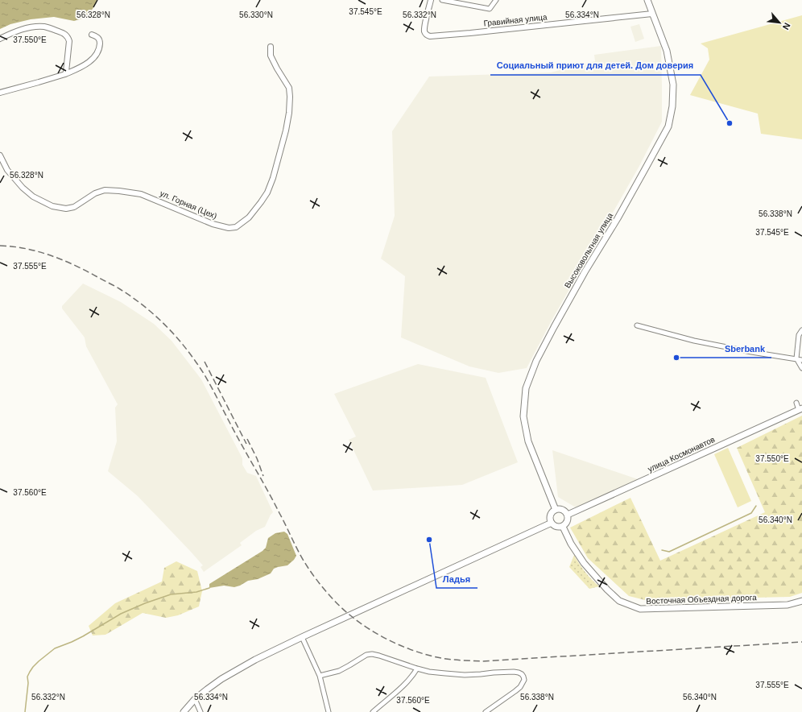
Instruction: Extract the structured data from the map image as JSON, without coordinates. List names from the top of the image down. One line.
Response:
{"streets":{"main road":["Высоковольтная улица","улица Космонавтов","Восточная Объездная дорога"],"street":["Гравийная улица","ул. Горная (Цех)"]},"crossings":[["Гравийная улица","Высоковольтная улица"],["Высоковольтная улица","улица Космонавтов"],["Высоковольтная улица","Восточная Объездная дорога"],["улица Космонавтов","Восточная Объездная дорога"]],"places":["Социальный приют для детей. Дом доверия","Sberbank","Ладья"],"north":"bottom right","coordinates":["37.545°E","56.328°N","56.330°N","56.332°N","56.334°N","37.550°E","56.338°N","37.555°E","37.560°E","56.340°N"]}
